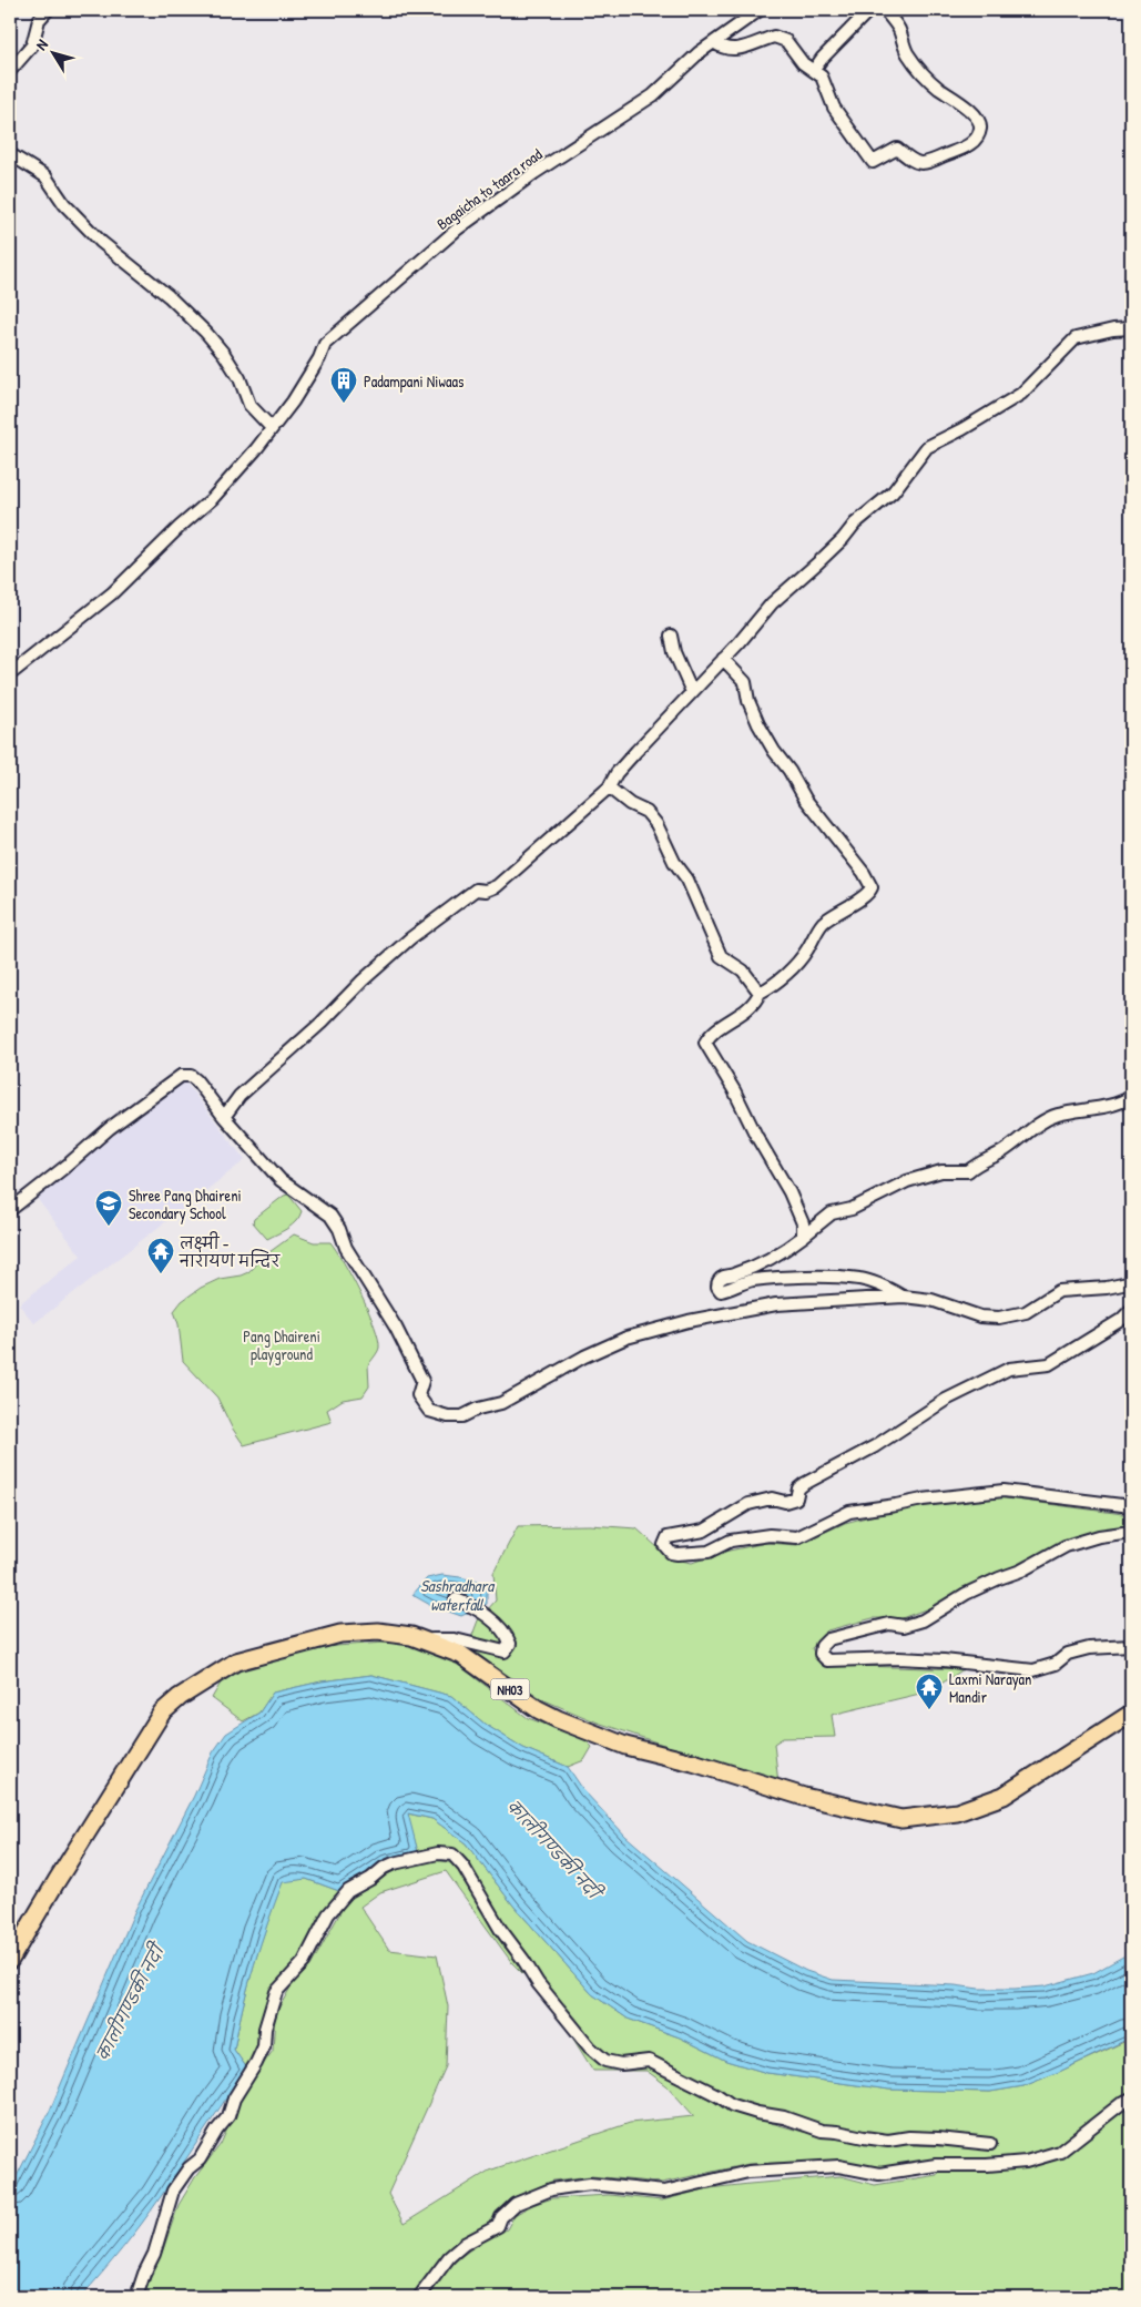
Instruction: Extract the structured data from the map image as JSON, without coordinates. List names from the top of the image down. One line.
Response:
{"streets":{"highway":["NH03"],"street":["Bagaicha to taara road"]},"water":["Sashradhara waterfall","कालीगण्डकी नदी"],"parks":["Pang Dhaireni playground"],"places":{"building":["Padampani Niwaas"],"school or university":["Shree Pang Dhaireni Secondary School"],"temple":["लक्ष्मी - नारायण मन्दिर","Laxmi Narayan Mandir"]},"north":"top left"}
